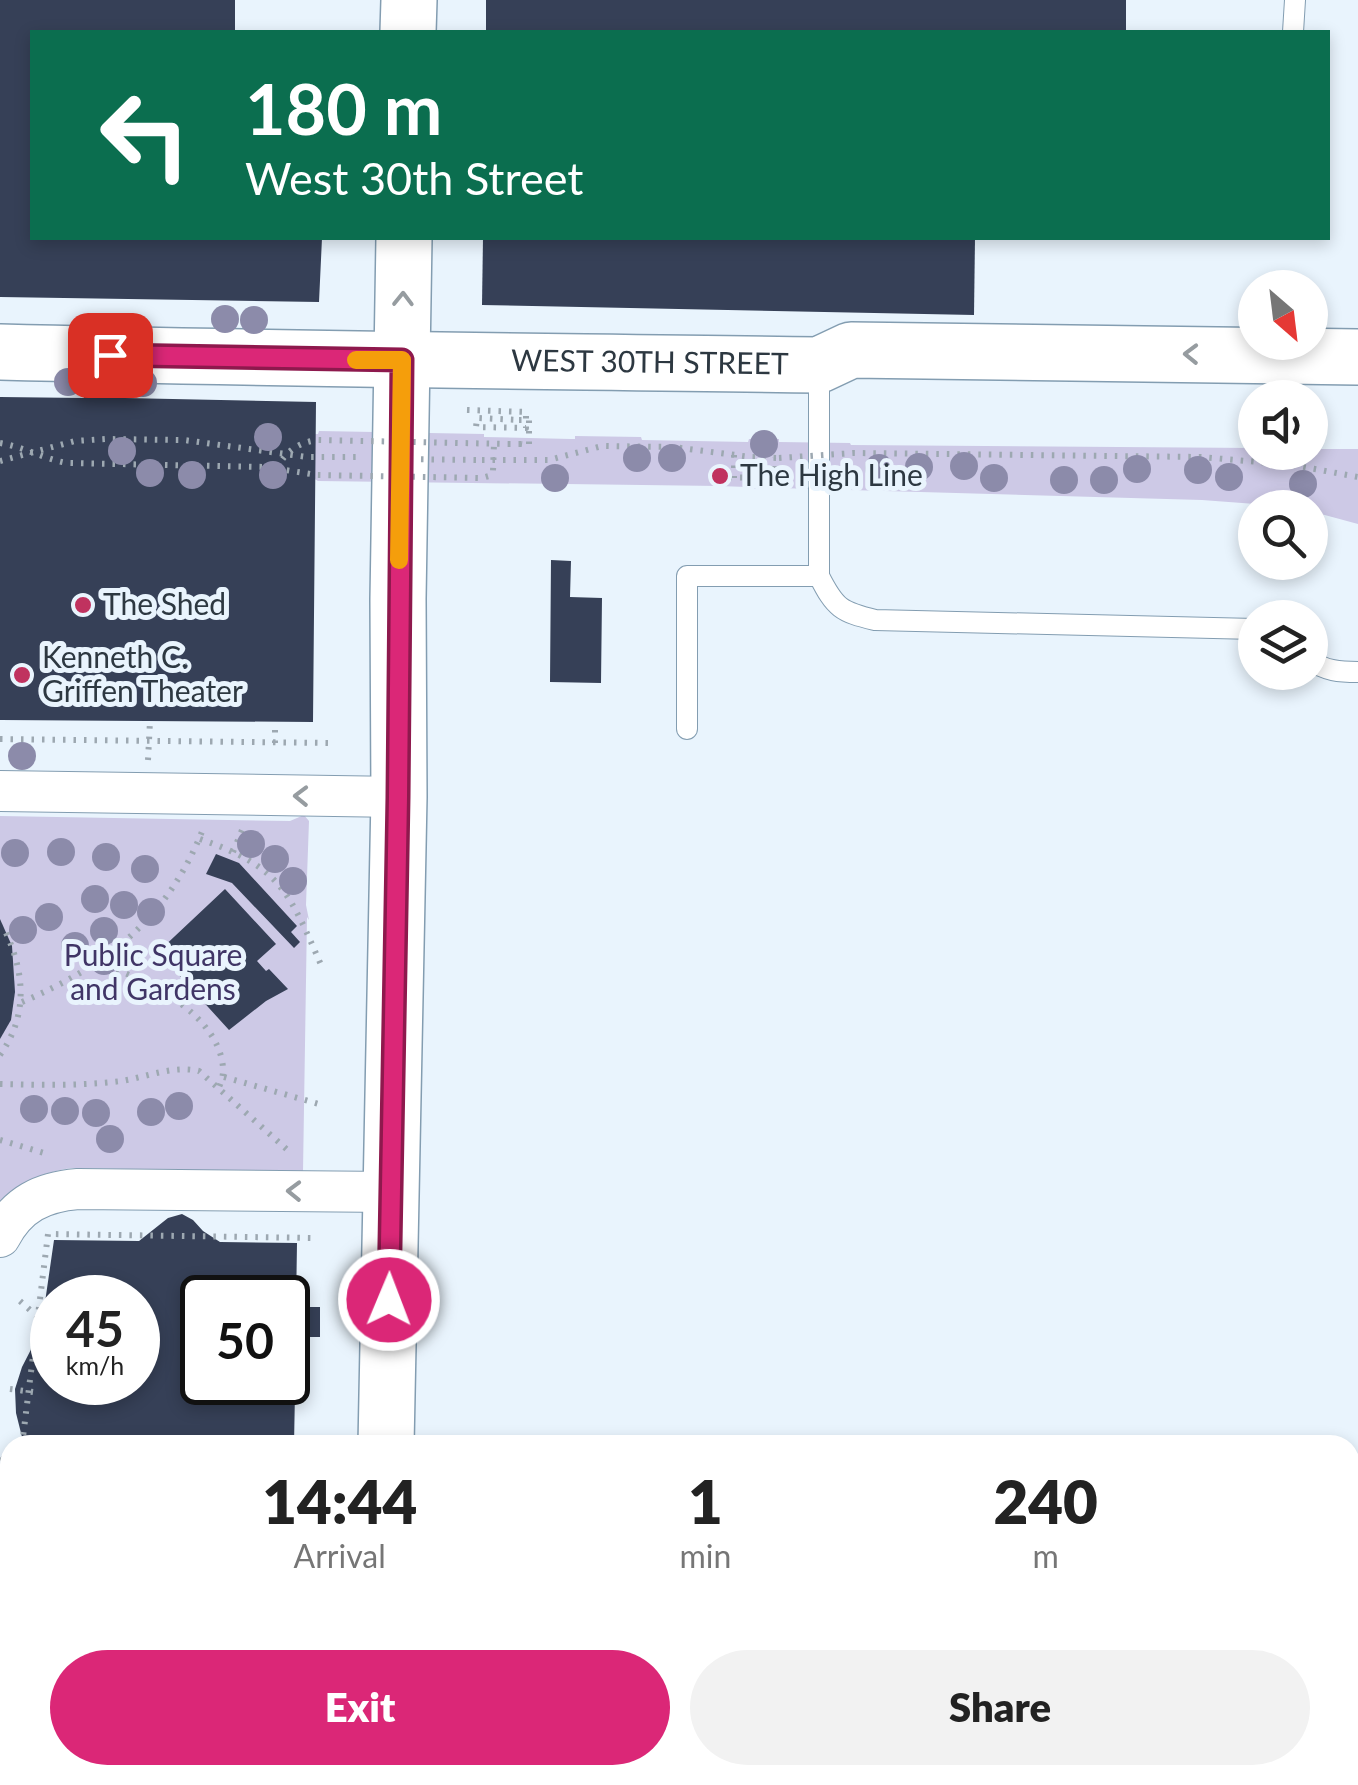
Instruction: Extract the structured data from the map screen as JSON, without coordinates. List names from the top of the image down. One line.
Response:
{"streets":{"main road":["WEST 30TH STREET"]},"one_way":["WEST 30TH STREET"],"parks":["Public Square and Gardens"],"places":["The High Line","The Shed","Kenneth C. Griffen Theater"],"north":"bottom right","page":{"turn":["180 m","West 30th Street"],"speed":"45 km/h","limit":"50","eta":["14:44","Arrival","1","min","240","m"],"buttons":["Exit","Share"]}}
